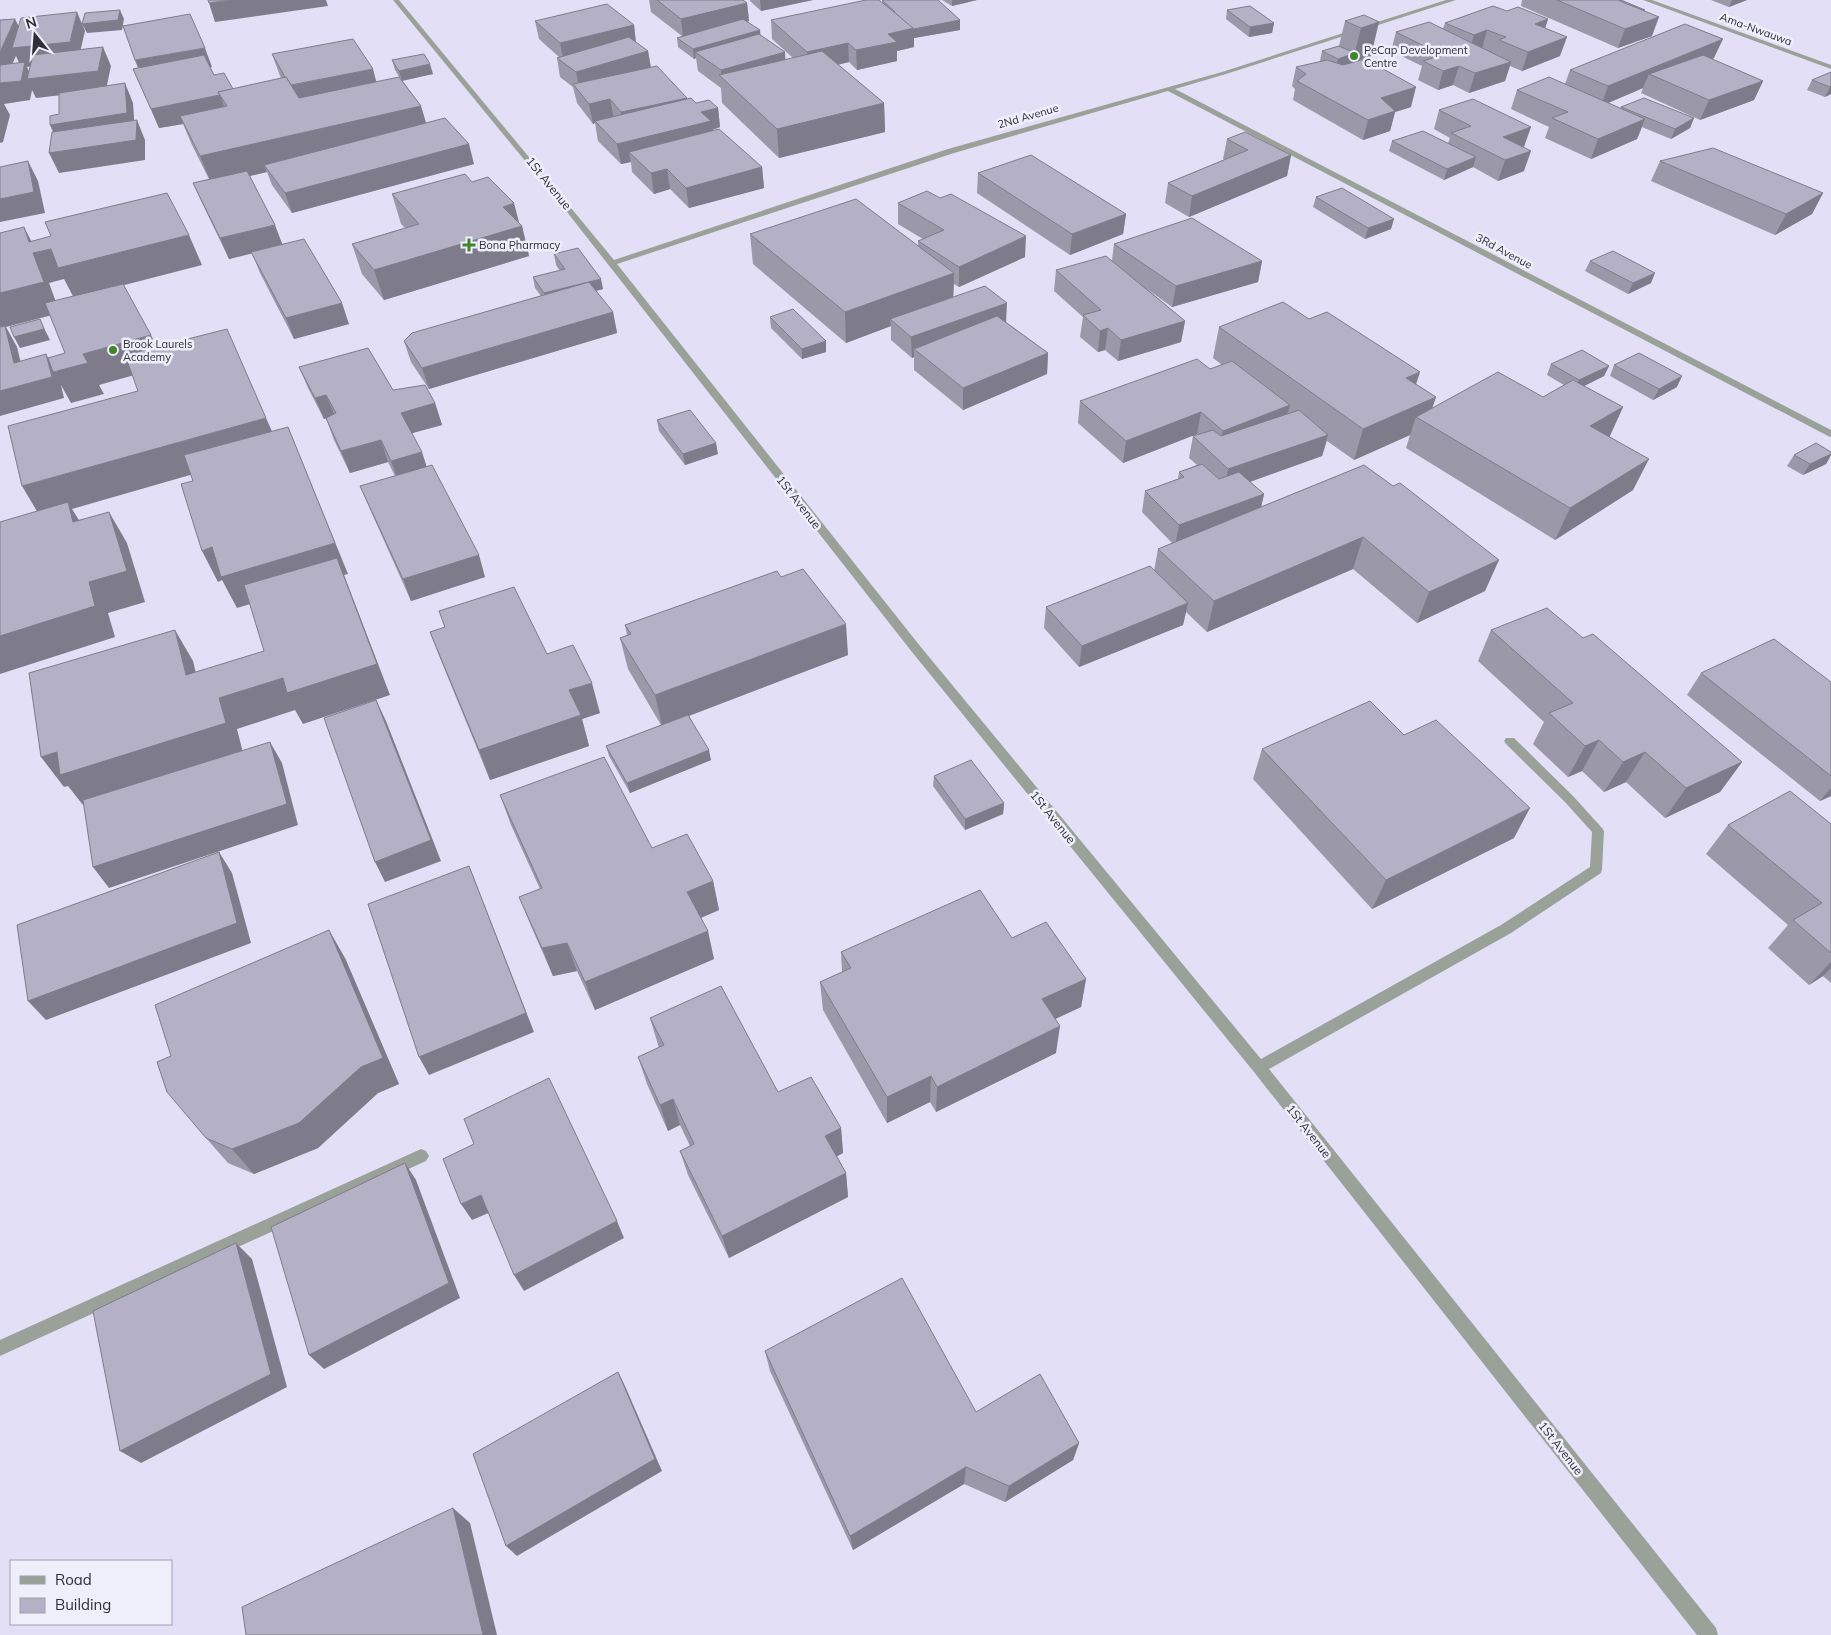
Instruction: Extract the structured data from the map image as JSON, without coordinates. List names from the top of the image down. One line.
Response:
{"streets":{"street":["Ama-Nwauwa","2Nd Avenue","1St Avenue","3Rd Avenue"]},"crossings":[["2Nd Avenue","1St Avenue"],["2Nd Avenue","3Rd Avenue"]],"places":{"other":["PeCap Development Centre","Brook Laurels Academy"],"health":["Bona Pharmacy"]},"legend":["Road","Building"],"north":"top"}
